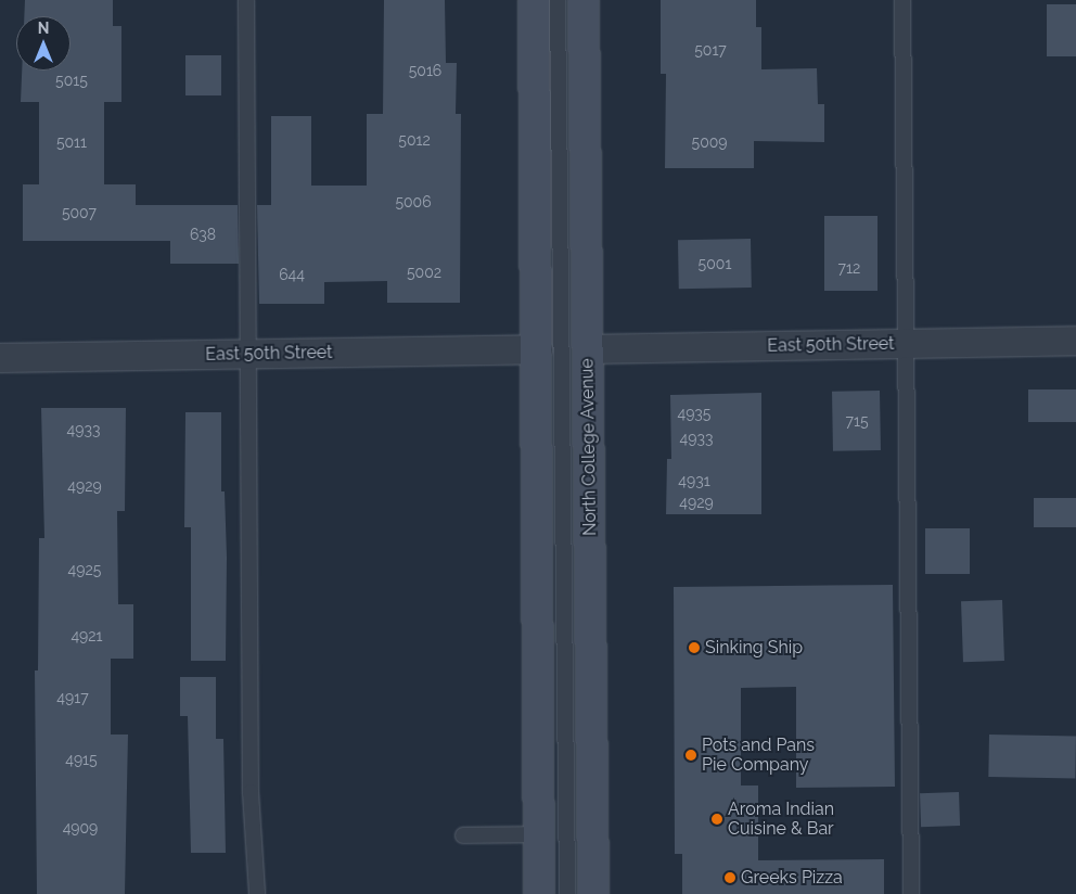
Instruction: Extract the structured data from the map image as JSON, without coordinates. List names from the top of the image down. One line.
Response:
{"streets":{"main road":["North College Avenue"],"street":["East 50th Street"]},"crossings":[["East 50th Street","North College Avenue"]],"places":["Sinking Ship","Pots and Pans Pie Company","Aroma Indian Cuisine & Bar","Greeks Pizza"],"house_numbers":["5017","5016","5015","5012","5011","5009","5006","5007","638","5001","712","5002","644","4935","715","4933","4933","4931","4929","4929","4925","4921","4917","4915","4909"],"north":"top"}
